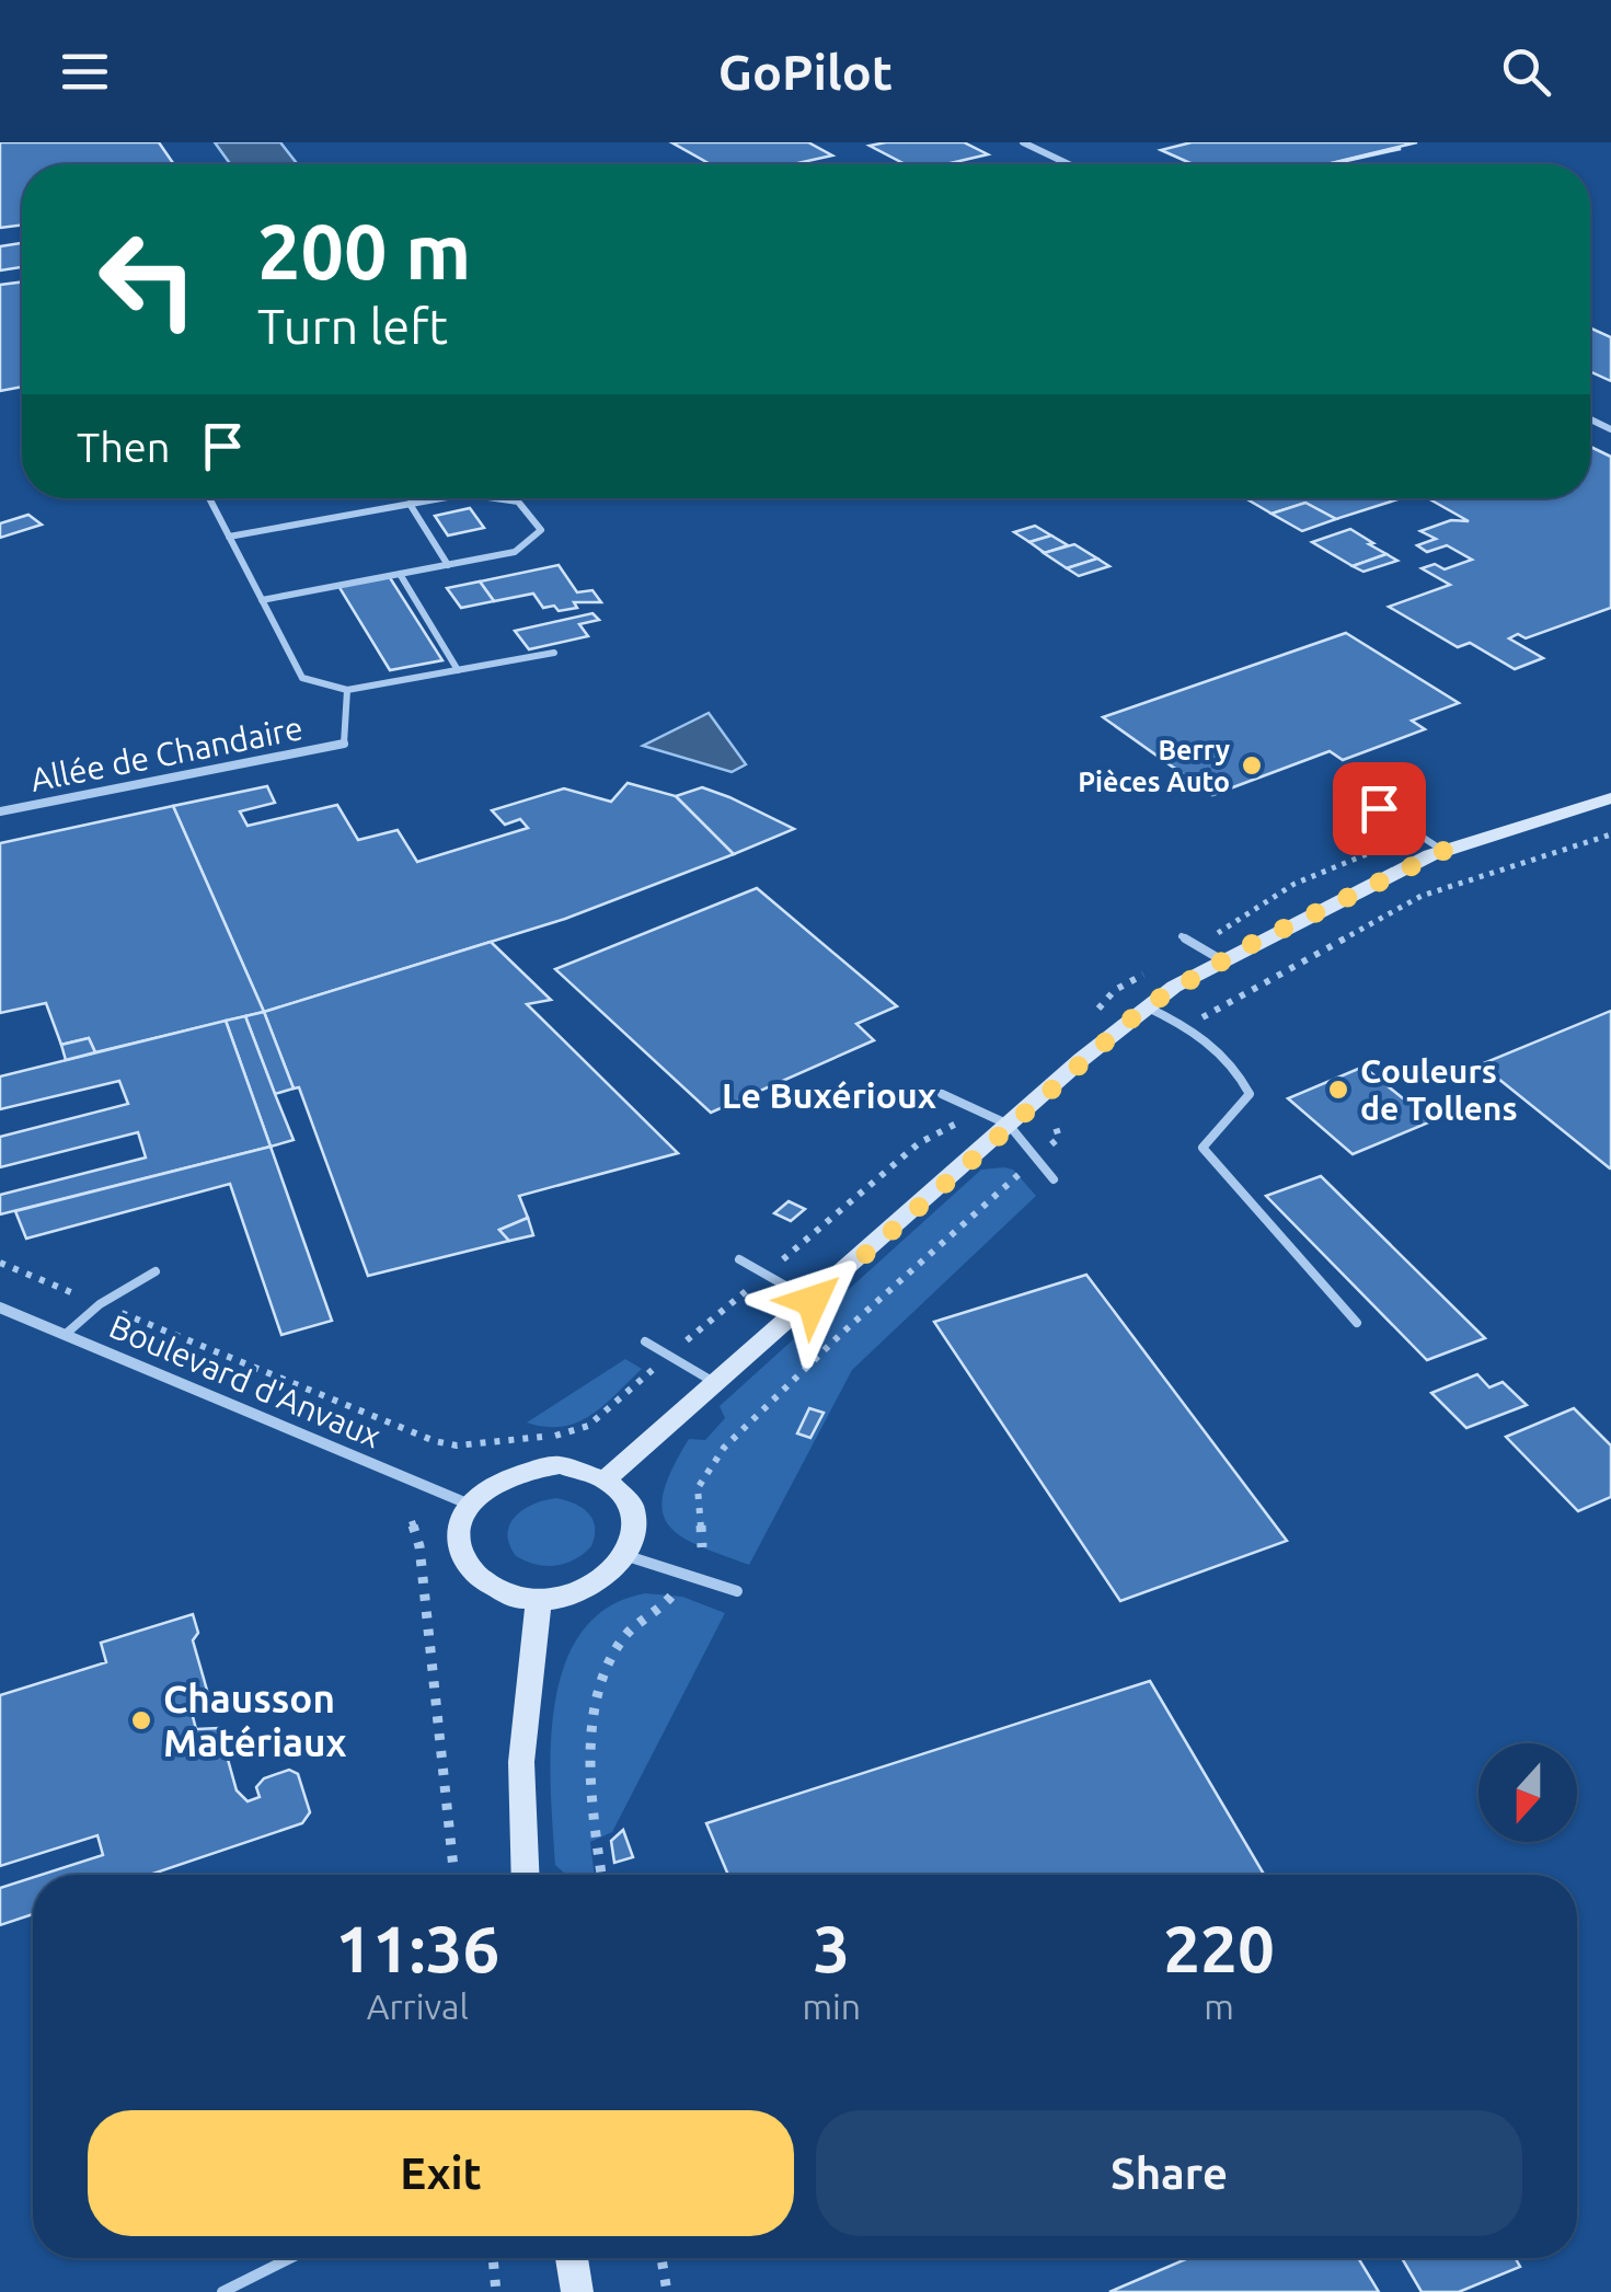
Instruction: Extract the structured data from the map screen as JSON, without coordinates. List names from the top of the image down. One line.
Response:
{"streets":{"street":["Allée de Chandaire","Boulevard d'Anvaux"]},"districts":["Le Buxérioux"],"places":["Berry Pièces Auto","Couleurs de Tollens","Chausson Matériaux"],"north":"bottom","page":{"header":"GoPilot","turn":["200 m","Turn left"],"then":"Then","eta":["11:36","Arrival","3","min","220","m"],"buttons":["Exit","Share"]}}
